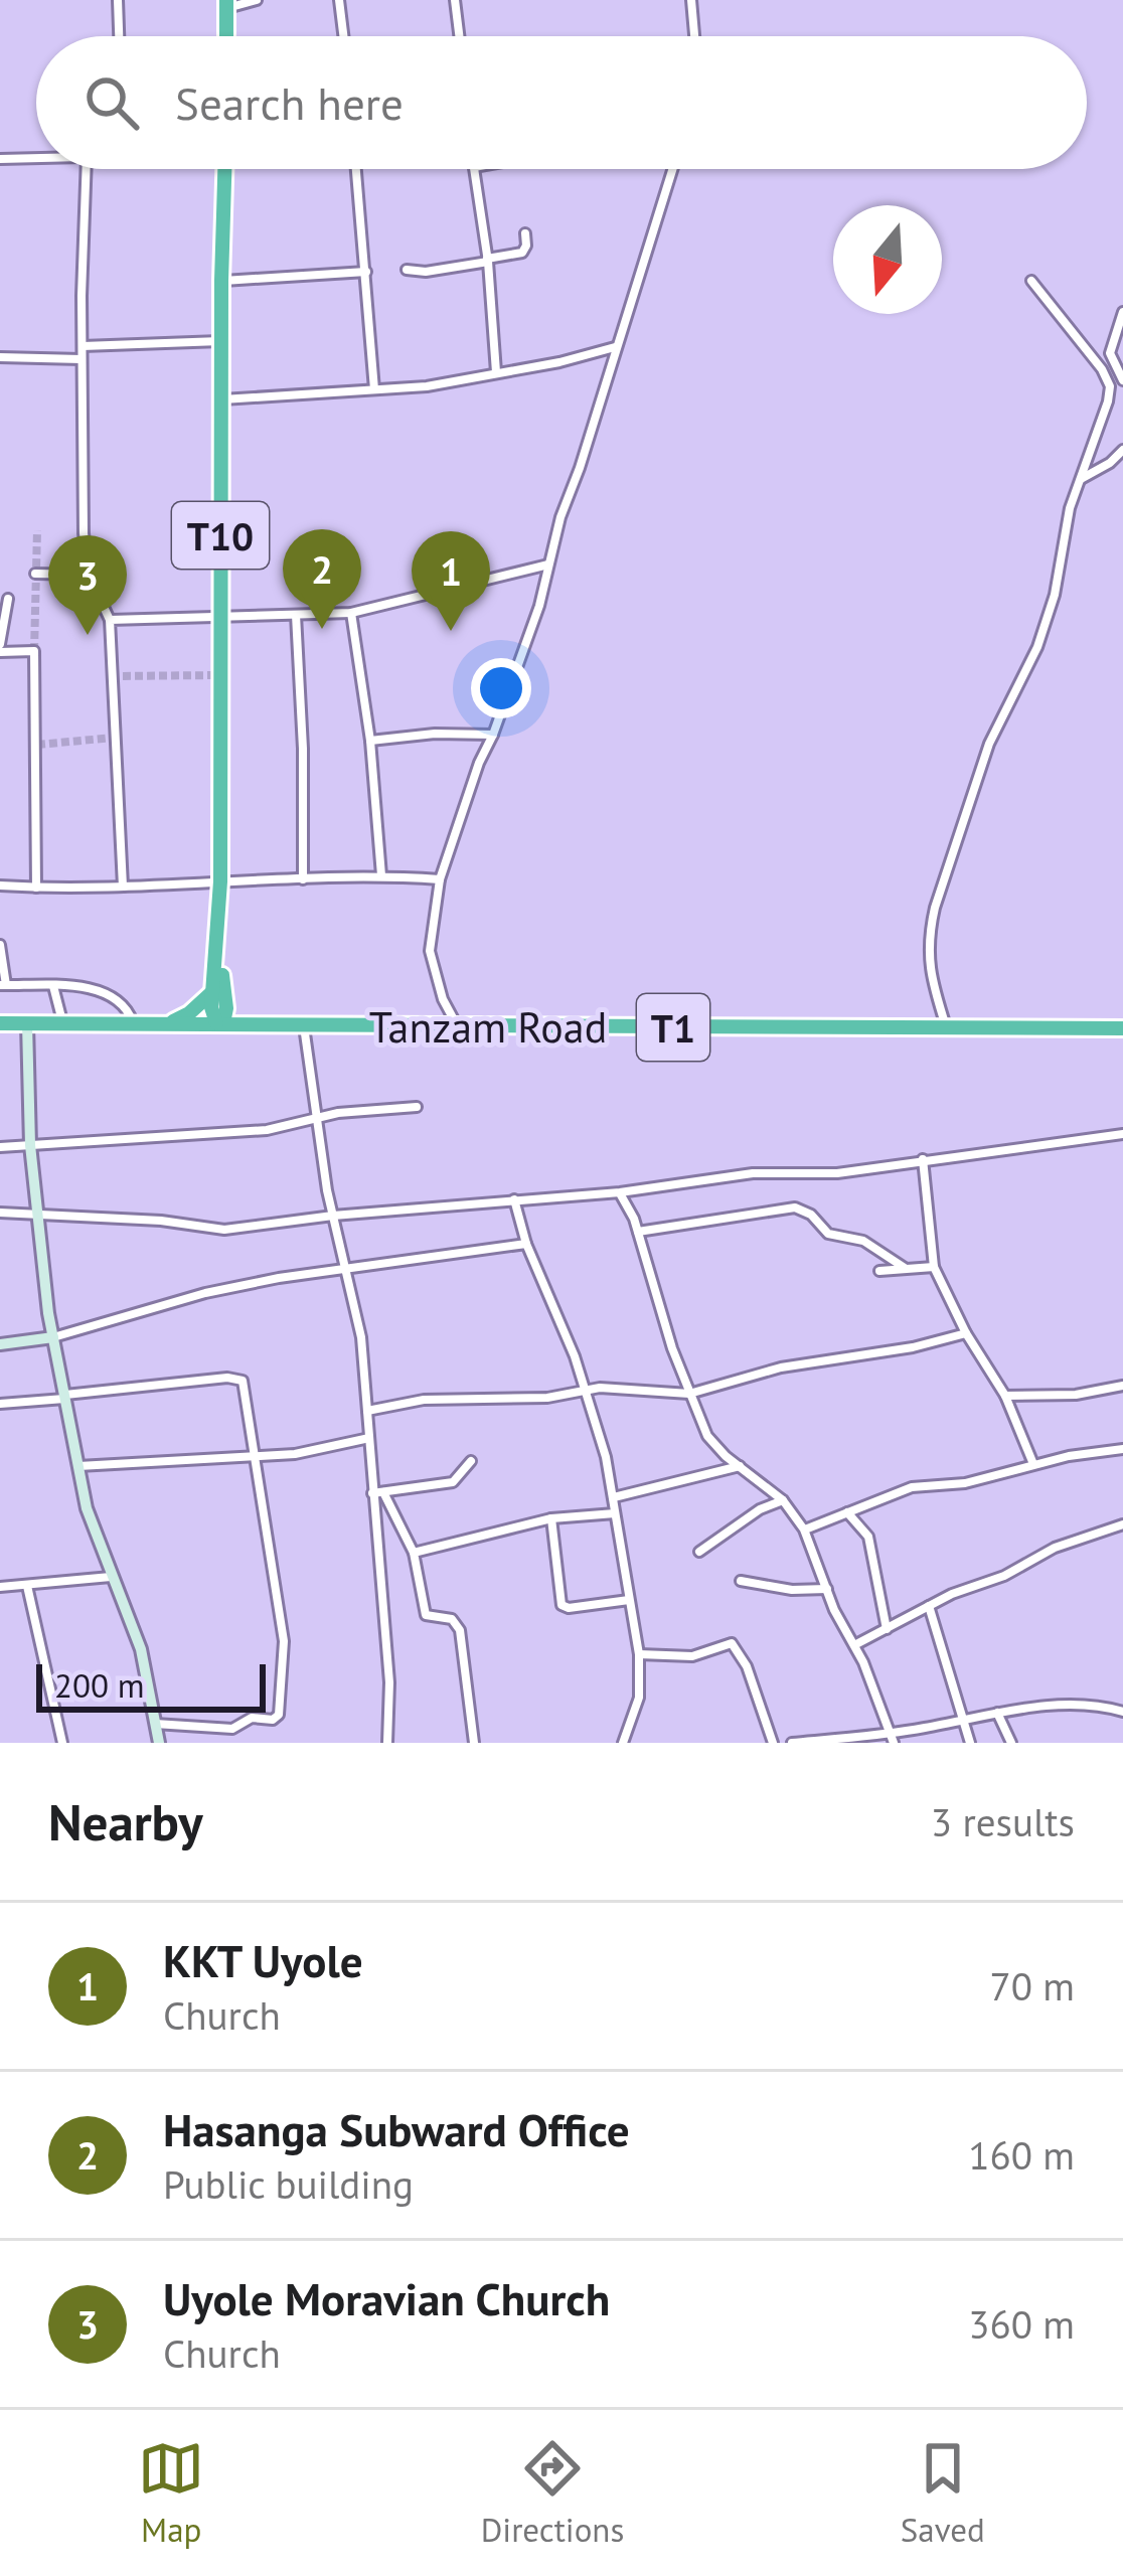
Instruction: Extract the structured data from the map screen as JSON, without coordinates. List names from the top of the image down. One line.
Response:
{"streets":{"highway":["T10","Tanzam Road","T1"]},"crossings":[["T10","Tanzam Road"],["T10","T1"],["Tanzam Road","T1"]],"scale_bar":"200 m","north":"bottom","page":{"search":"Search here","pins":["2","1","3"],"scale":"200 m","heading":["Nearby","3 results"],"list":[{"mark":"1","name":"KKT Uyole","note":"Church","value":"70 m"},{"mark":"2","name":"Hasanga Subward Office","note":"Public building","value":"160 m"},{"mark":"3","name":"Uyole Moravian Church","note":"Church","value":"360 m"}],"nav":["Map","Directions","Saved"]}}
